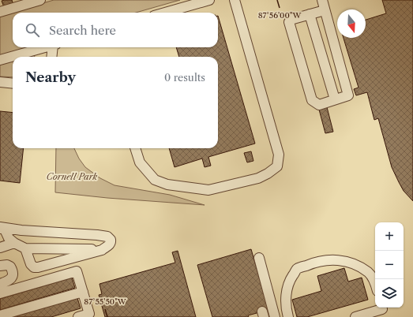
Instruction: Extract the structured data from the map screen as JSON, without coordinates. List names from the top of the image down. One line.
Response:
{"parks":["Cornell Park"],"north":"bottom","page":{"search":"Search here","heading":["Nearby","0 results"],"map_buttons":["+","−"]},"coordinates":["87°56'00\"W","87°55'50\"W"]}
